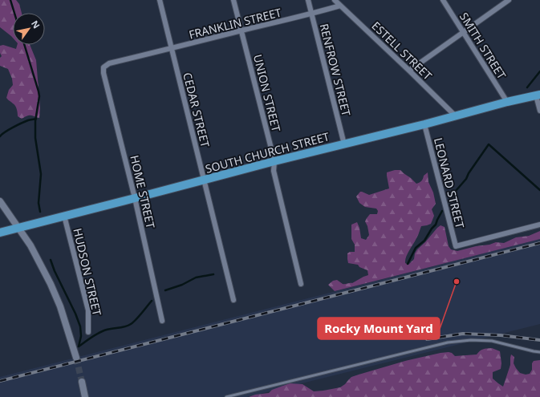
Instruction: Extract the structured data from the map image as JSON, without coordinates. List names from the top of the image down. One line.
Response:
{"streets":{"main road":["SOUTH CHURCH STREET"],"street":["FRANKLIN STREET","SMITH STREET","ESTELL STREET","RENFROW STREET","UNION STREET","CEDAR STREET","LEONARD STREET","HOME STREET","HUDSON STREET"]},"crossings":[["FRANKLIN STREET","ESTELL STREET"],["FRANKLIN STREET","RENFROW STREET"],["FRANKLIN STREET","UNION STREET"],["FRANKLIN STREET","CEDAR STREET"],["FRANKLIN STREET","HOME STREET"],["SMITH STREET","SOUTH CHURCH STREET"],["ESTELL STREET","SOUTH CHURCH STREET"],["RENFROW STREET","SOUTH CHURCH STREET"],["UNION STREET","SOUTH CHURCH STREET"],["CEDAR STREET","SOUTH CHURCH STREET"],["SOUTH CHURCH STREET","LEONARD STREET"],["SOUTH CHURCH STREET","HOME STREET"],["SOUTH CHURCH STREET","HUDSON STREET"]],"places":["Rocky Mount Yard"],"north":"top right"}
